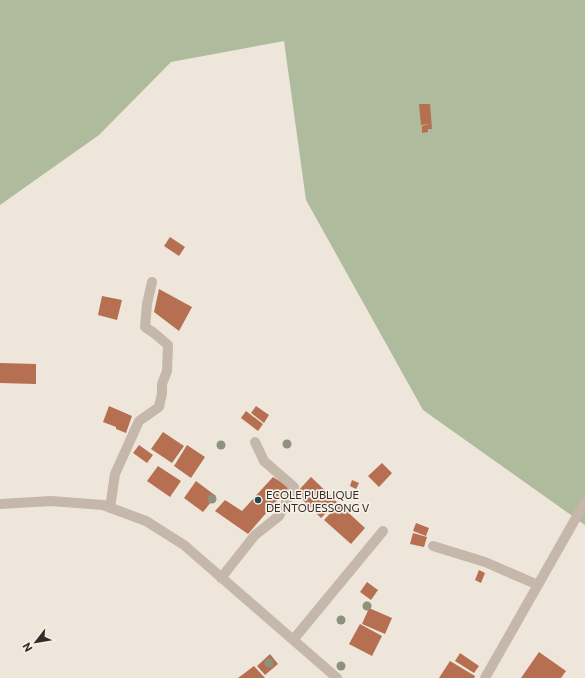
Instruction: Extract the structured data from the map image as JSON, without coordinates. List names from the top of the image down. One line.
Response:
{"places":["ECOLE PUBLIQUE DE NTOUESSONG V"],"north":"bottom left"}
